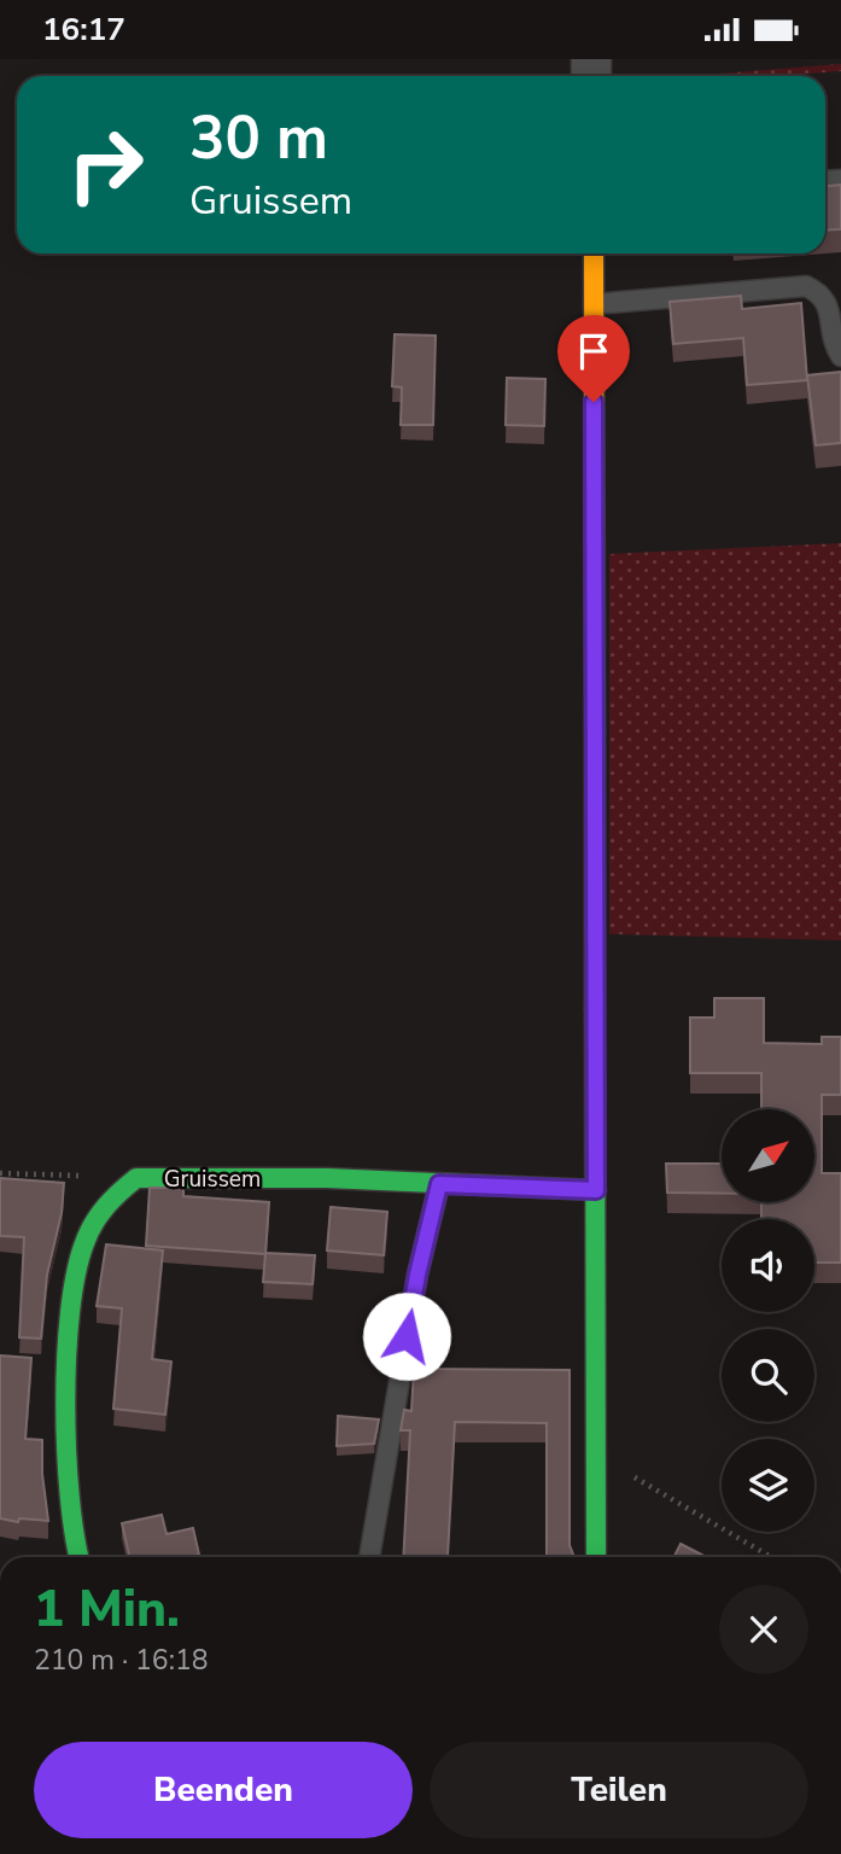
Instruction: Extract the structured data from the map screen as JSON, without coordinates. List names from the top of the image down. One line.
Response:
{"streets":{"street":["Gruissem"]},"north":"top right","page":{"status":"16:17","turn":["30 m","Gruissem"],"heading":["1 Min.","210 m · 16:18"],"buttons":["Beenden","Teilen"]}}
